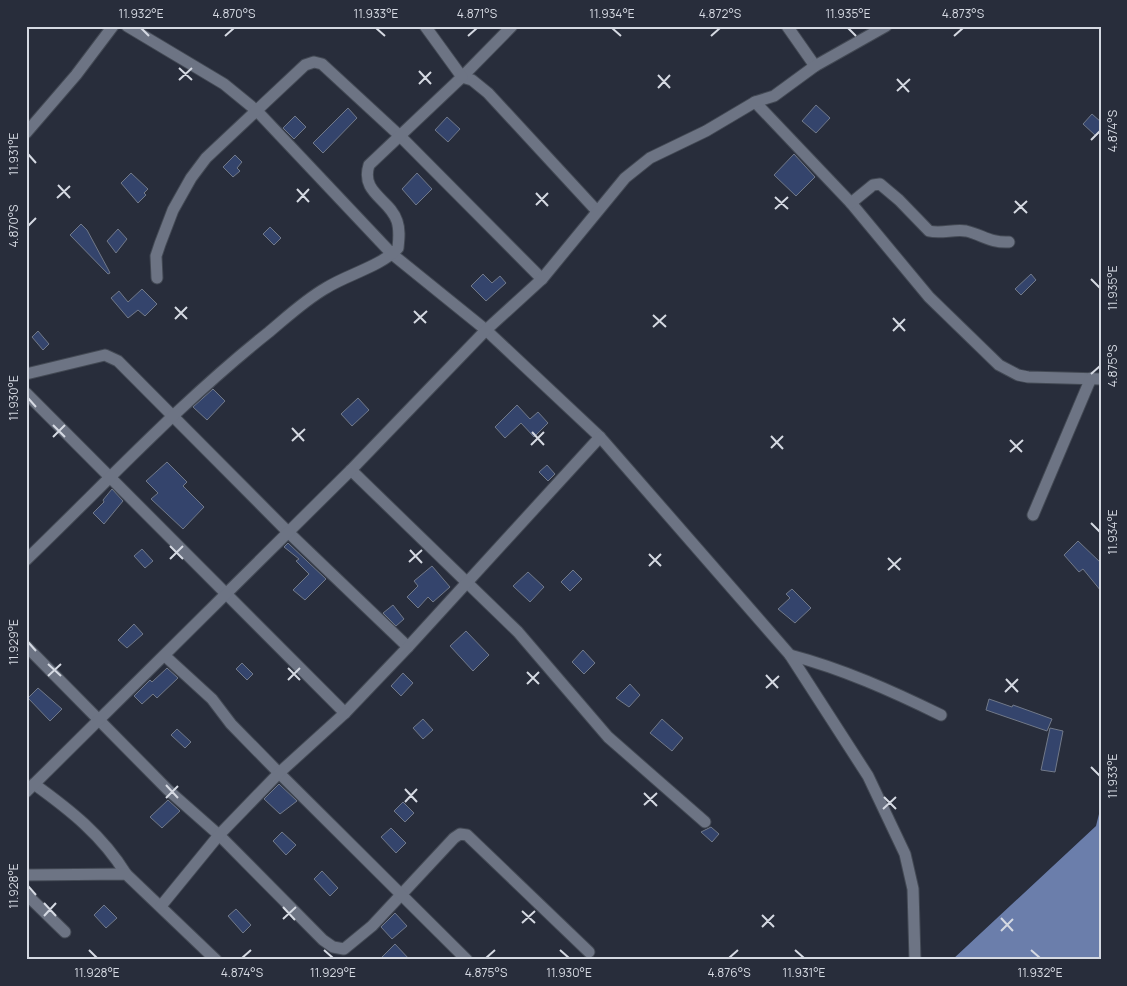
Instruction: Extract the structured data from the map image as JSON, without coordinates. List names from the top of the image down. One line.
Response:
{"coordinates":["11.932°E","4.870°S","11.933°E","4.871°S","11.934°E","4.872°S","11.935°E","4.873°S","4.874°S","11.931°E","4.875°S","11.930°E","11.929°E","11.928°E","4.876°S"]}
